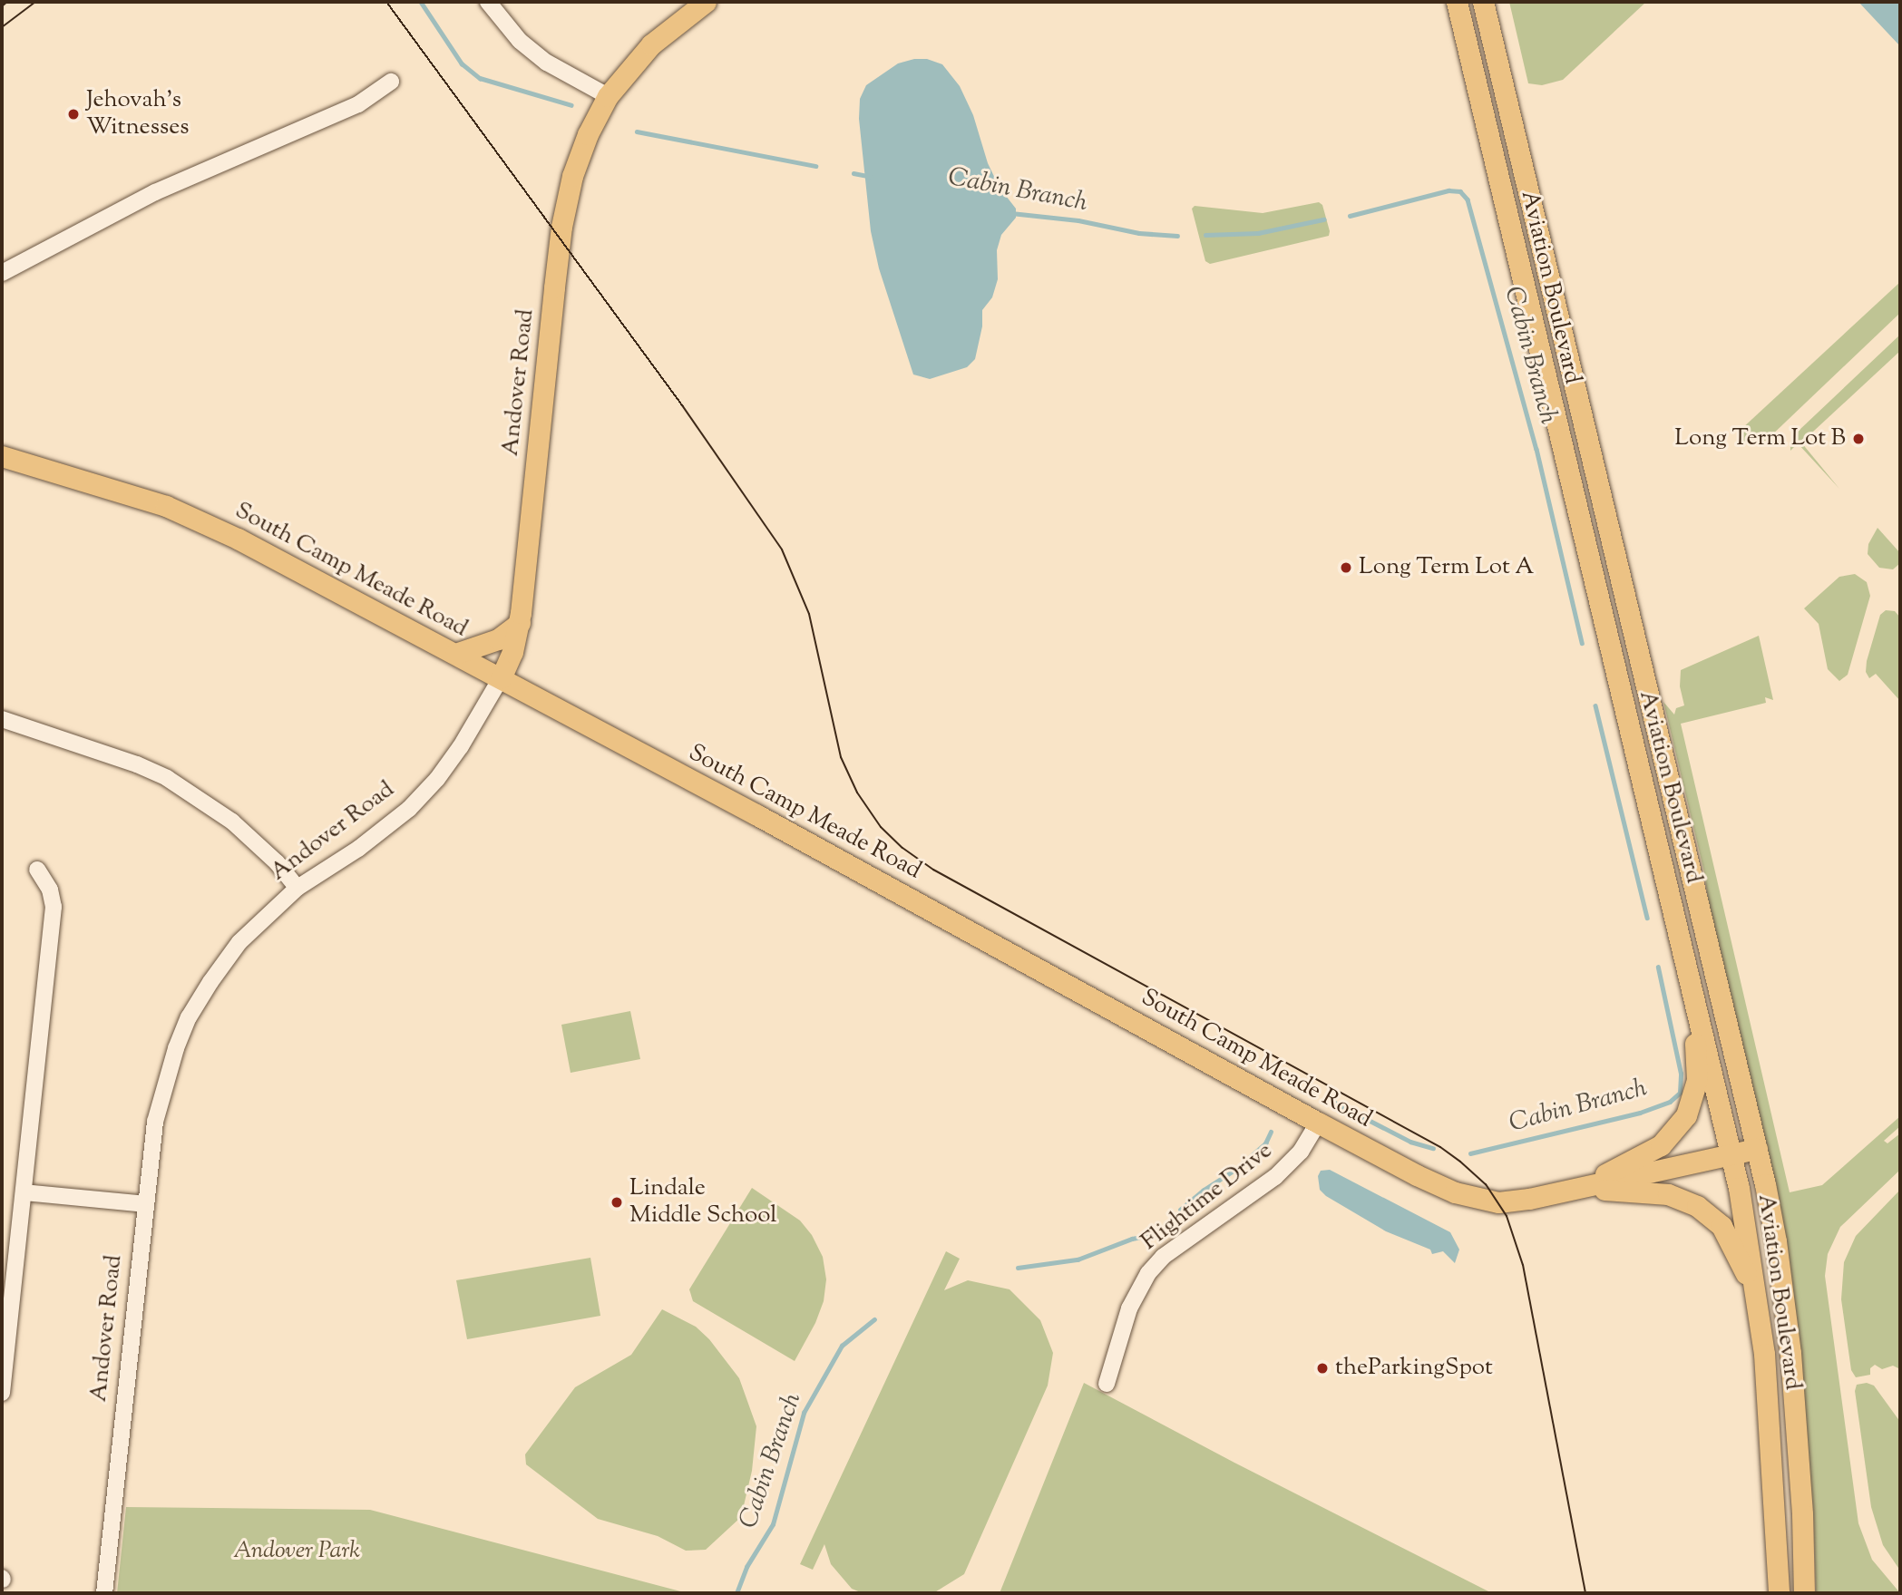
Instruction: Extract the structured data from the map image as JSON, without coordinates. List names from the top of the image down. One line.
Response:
{"streets":{"main road":["Aviation Boulevard","Andover Road","South Camp Meade Road"],"street":["Flightime Drive"]},"crossings":[["Andover Road","South Camp Meade Road"],["South Camp Meade Road","Flightime Drive"]],"water":["Cabin Branch"],"parks":["Andover Park"],"places":["Jehovah's Witnesses","Long Term Lot B","Long Term Lot A","Lindale Middle School","theParkingSpot"]}
